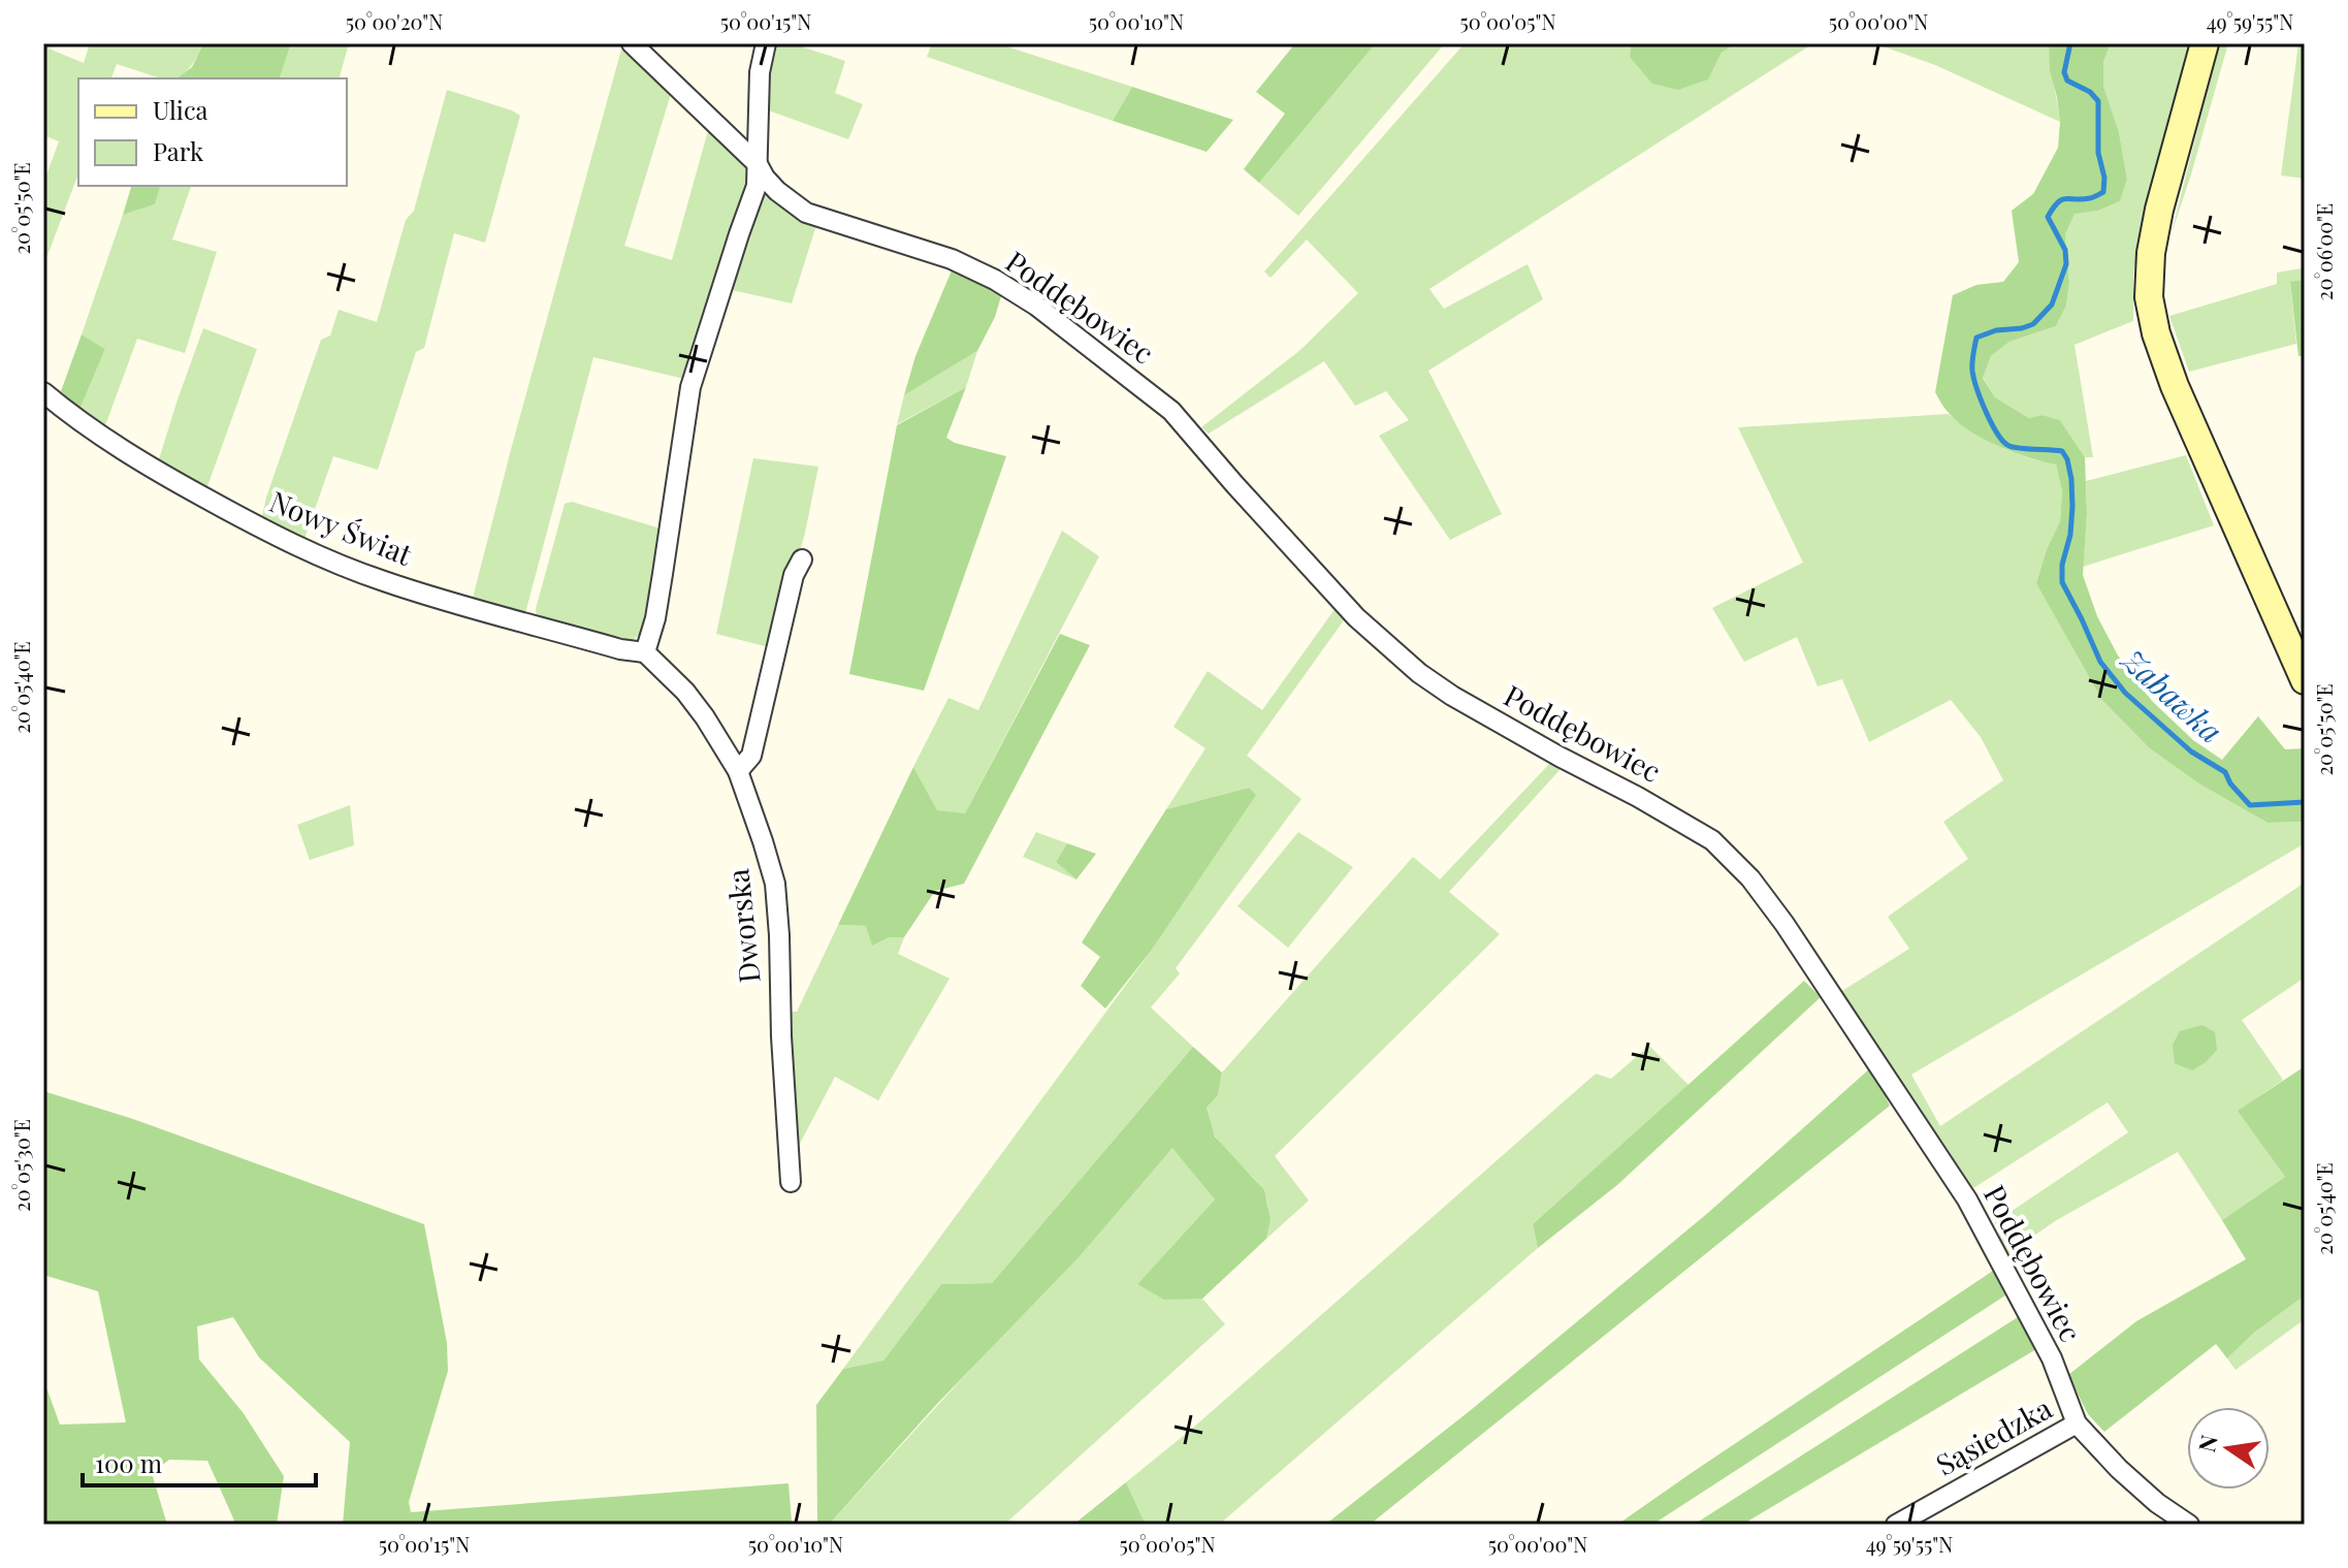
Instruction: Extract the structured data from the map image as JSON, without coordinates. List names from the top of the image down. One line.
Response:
{"streets":{"street":["Poddębowiec","Nowy Świat","Dworska","Sąsiedzka"]},"crossings":[["Poddębowiec","Sąsiedzka"],["Nowy Świat","Dworska"]],"water":["Zabawka"],"legend":["Ulica","Park"],"scale_bar":"100 m","north":"left","coordinates":["50°00'20\"N","50°00'15\"N","50°00'10\"N","50°00'05\"N","50°00'00\"N","49°59'55\"N","20°05'50\"E","20°06'00\"E","20°05'40\"E","20°05'30\"E"]}
